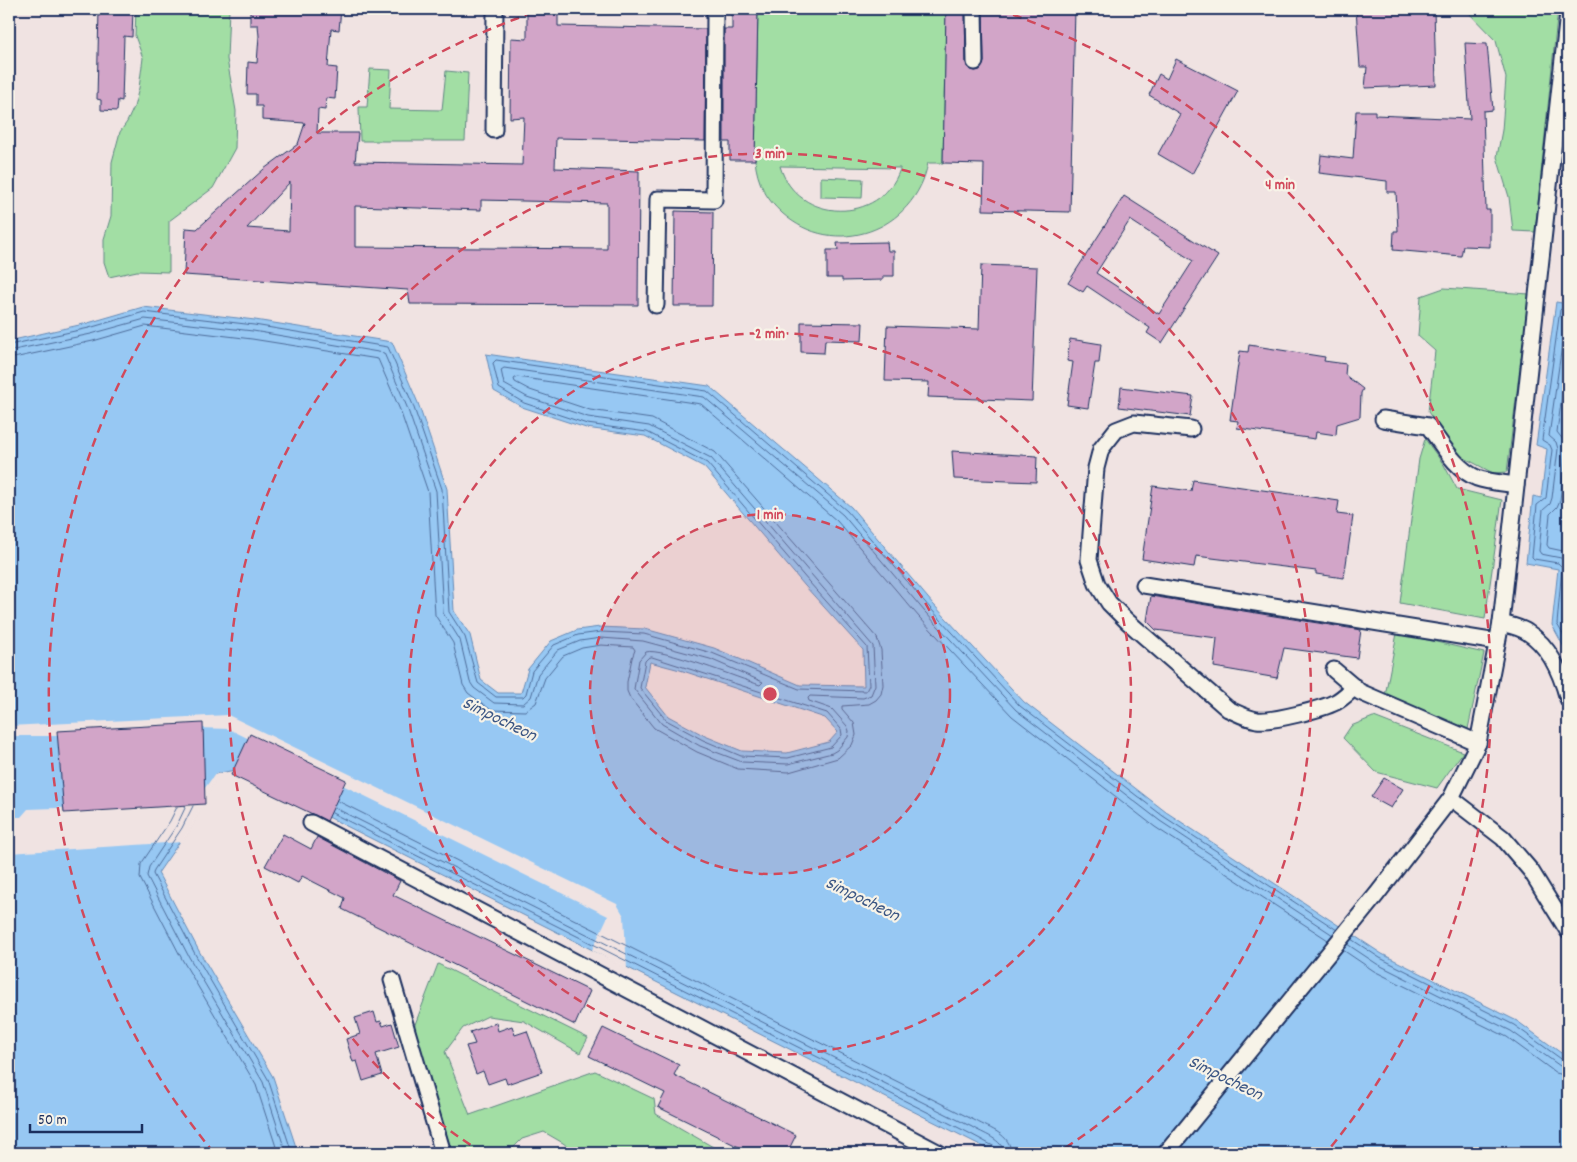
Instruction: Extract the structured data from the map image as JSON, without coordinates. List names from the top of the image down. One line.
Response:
{"water":["Simpocheon"],"scale_bar":"50 m","rings":["3 min","4 min","2 min","1 min"]}
